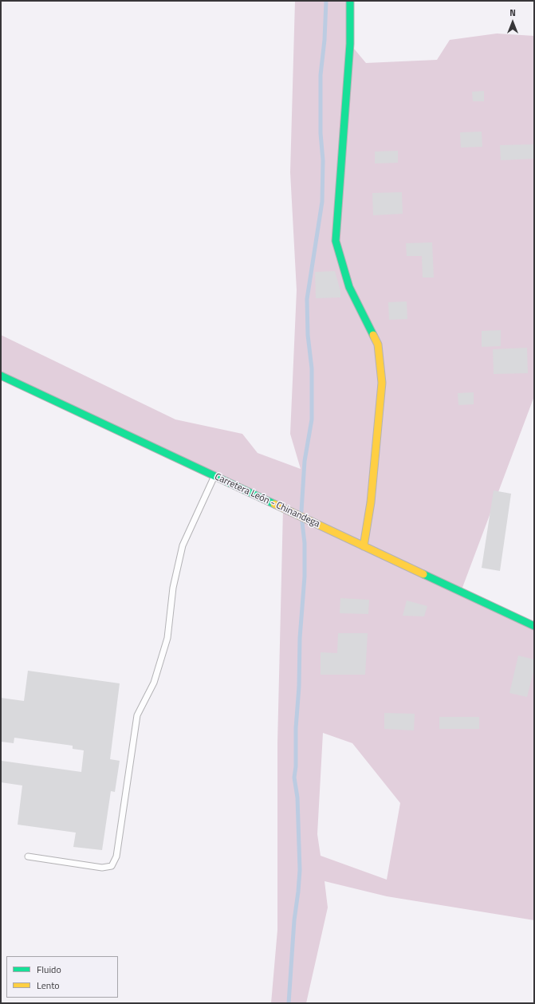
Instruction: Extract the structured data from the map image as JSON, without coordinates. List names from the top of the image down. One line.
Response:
{"streets":{"main road":["Carretera León - Chinandega"]},"legend":["Fluido","Lento"],"north":"top"}
